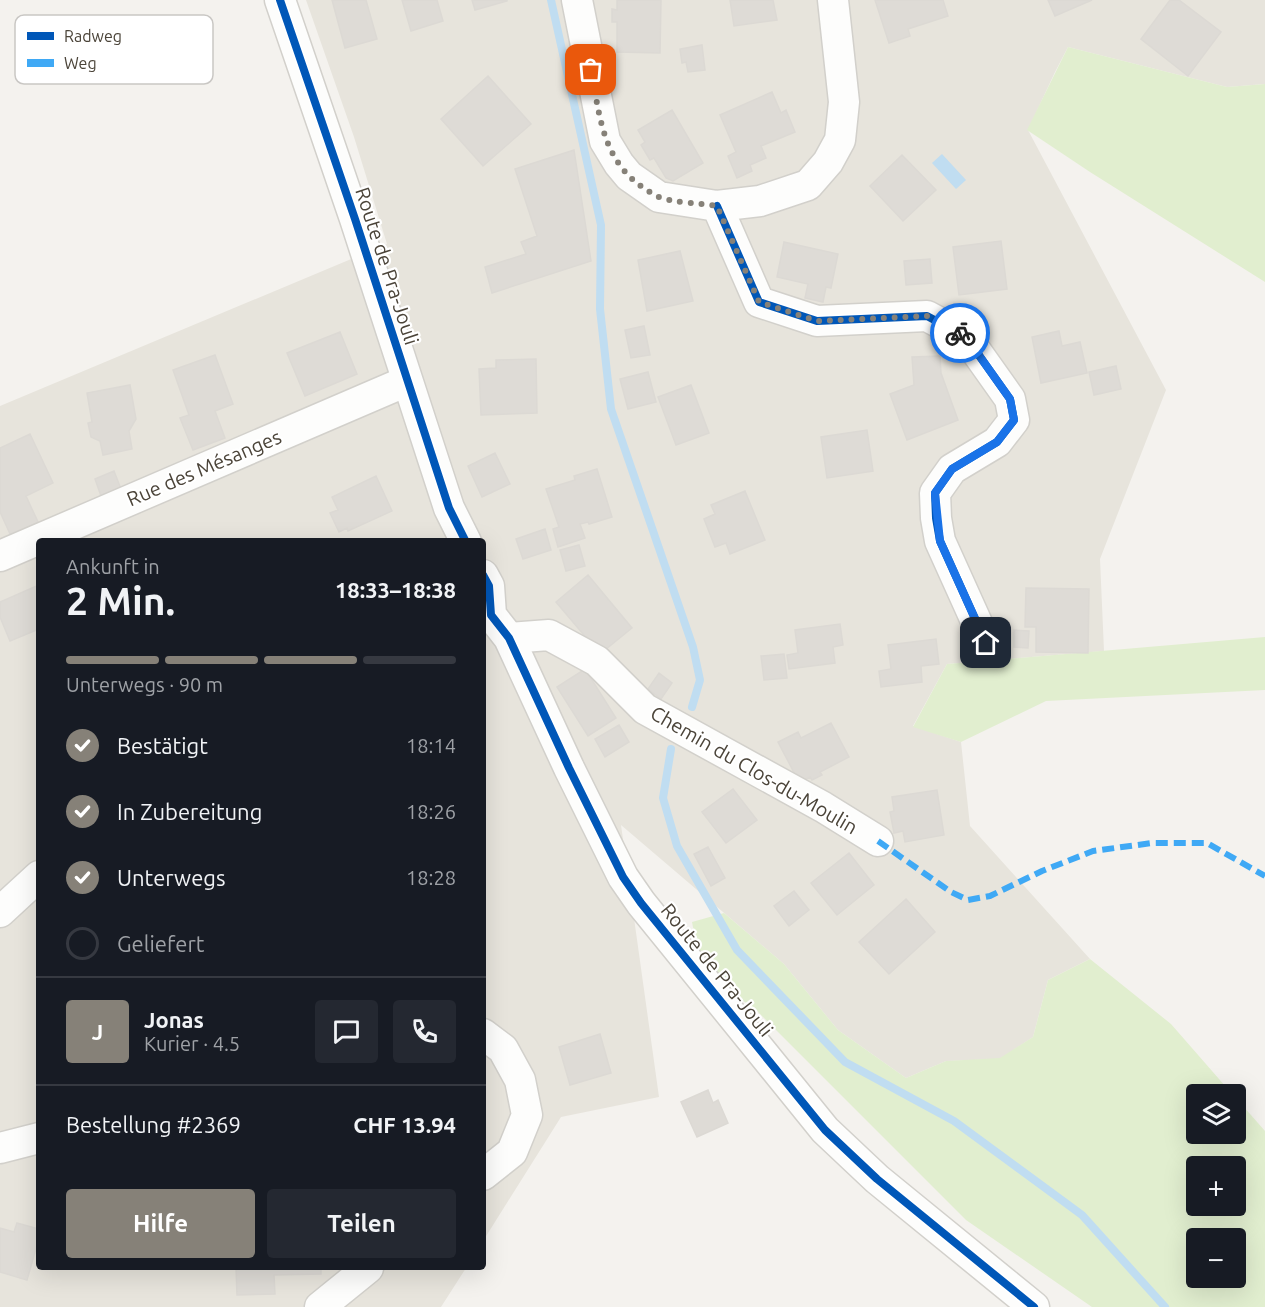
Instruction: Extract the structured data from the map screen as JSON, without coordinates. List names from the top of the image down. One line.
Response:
{"streets":{"street":["Route de Pra-Jouli","Rue des Mésanges","Chemin du Clos-du-Moulin"]},"crossings":[["Route de Pra-Jouli","Rue des Mésanges"],["Route de Pra-Jouli","Chemin du Clos-du-Moulin"]],"legend":["Radweg","Weg"],"page":{"heading":["2 Min.","Ankunft in","18:33–18:38"],"panel":["Jonas","Kurier · 4.5","Bestellung #2369","CHF 13.94"],"bar":"Unterwegs · 90 m","list":[["Bestätigt","18:14"],["In Zubereitung","18:26"],["Unterwegs","18:28"],"Geliefert"],"round":"J","map_buttons":["+","−"],"buttons":["Hilfe","Teilen"]}}
